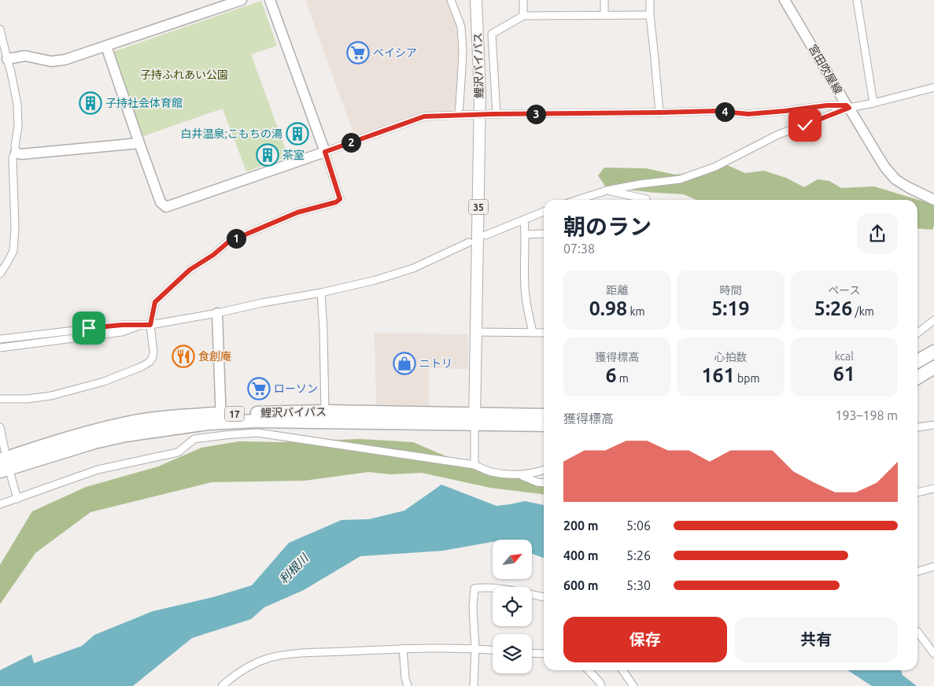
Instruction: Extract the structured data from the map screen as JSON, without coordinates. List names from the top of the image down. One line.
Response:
{"streets":{"highway":["鯉沢バイパス","17"],"main road":["35"],"street":["宮田吹屋線"]},"water":["利根川"],"parks":["子持ふれあい公園"],"places":{"supermarket":["ベイシア","ローソン"],"building":["子持社会体育館","白井温泉;こもちの湯","茶室"],"restaurant":["食創庵"],"shop":["ニトリ"]},"north":"top right","page":{"pins":["4","3","2","1"],"heading":["朝のラン","07:38"],"stats":[["距離","0.98 km"],["時間","5:19"],["ペース","5:26 /km"],["獲得標高","6 m"],["心拍数","161 bpm"],["kcal","61"]],"chart":["獲得標高","193–198 m"],"list":[{"name":"200 m","note":"5:06"},{"name":"400 m","note":"5:26"},{"name":"600 m","note":"5:30"}],"buttons":["保存","共有"]}}
